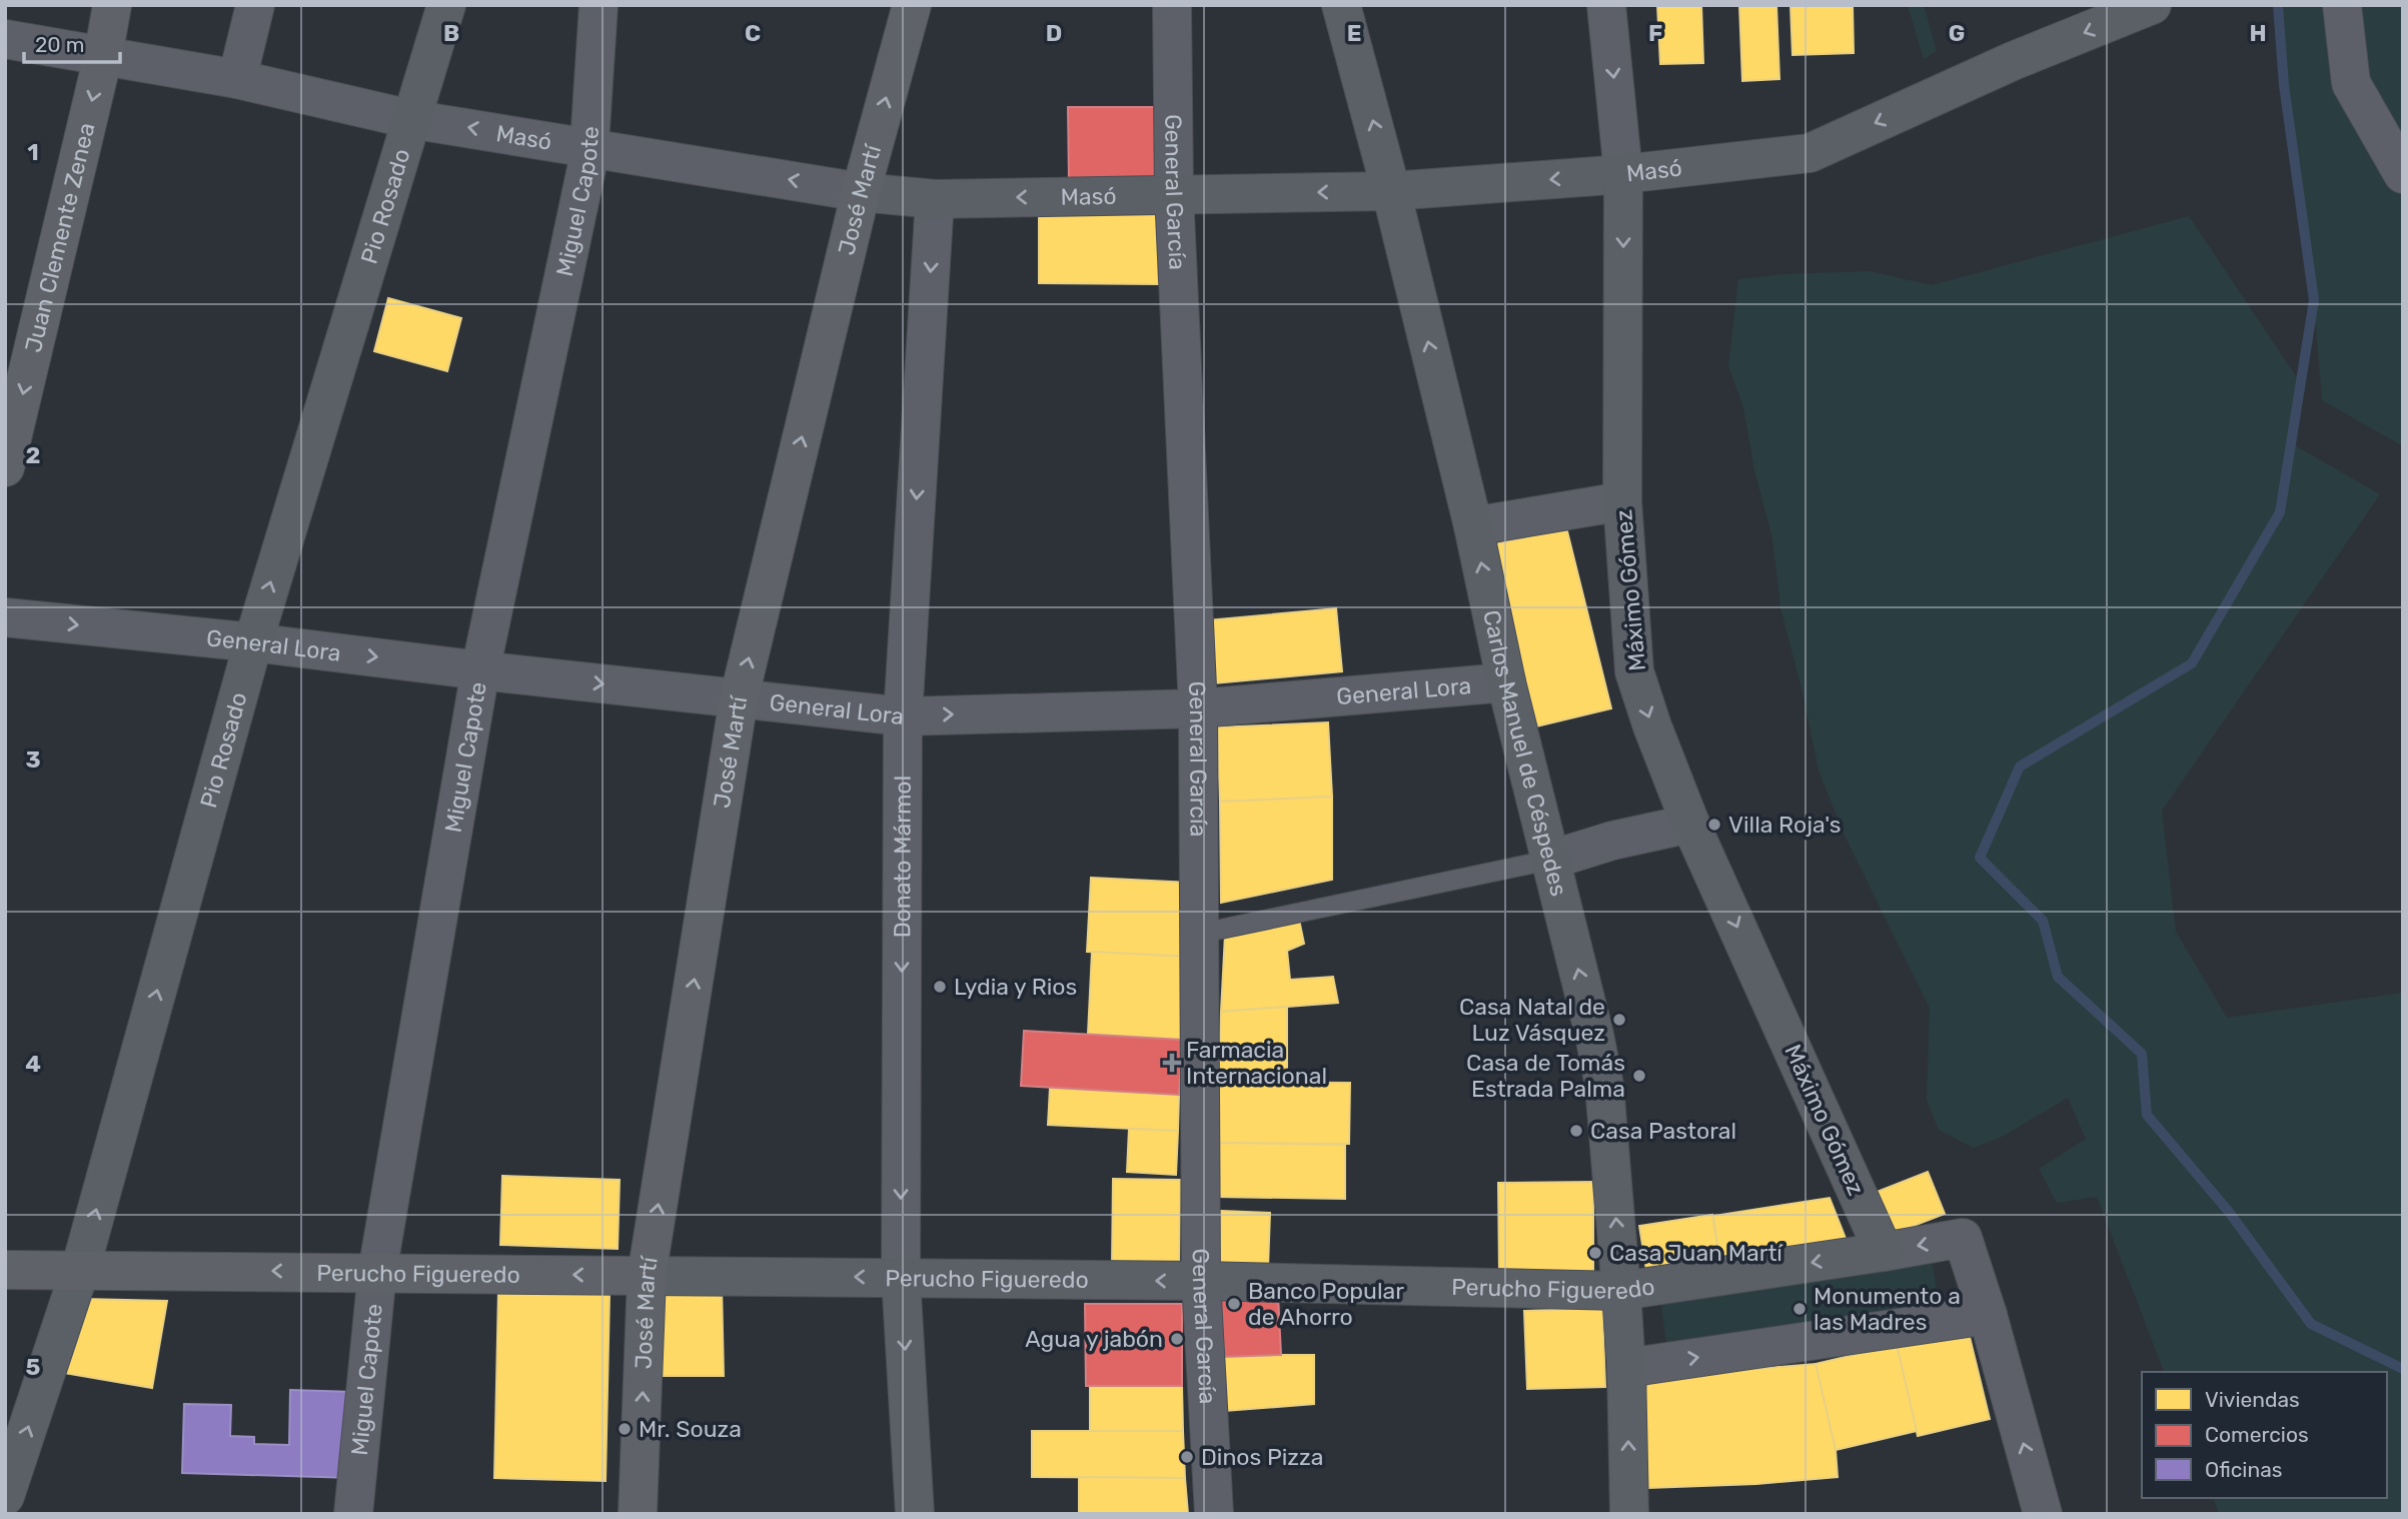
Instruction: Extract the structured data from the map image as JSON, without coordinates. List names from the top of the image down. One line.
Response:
{"streets":{"main road":["José Martí","Juan Clemente Zenea","Perucho Figueredo"],"street":["Masó","General García","Miguel Capote","Pio Rosado","Máximo Gómez","General Lora","Carlos Manuel de Céspedes","Donato Mármol"]},"crossings":[["Masó","General García"],["Masó","José Martí"],["Masó","Miguel Capote"],["Masó","Pio Rosado"],["Masó","Juan Clemente Zenea"],["Masó","Máximo Gómez"],["Masó","Carlos Manuel de Céspedes"],["Masó","Donato Mármol"],["General García","General Lora"],["General García","Perucho Figueredo"],["José Martí","General Lora"],["José Martí","Perucho Figueredo"],["Miguel Capote","General Lora"],["Miguel Capote","Perucho Figueredo"],["Pio Rosado","General Lora"],["Pio Rosado","Perucho Figueredo"],["Máximo Gómez","Perucho Figueredo"],["General Lora","Carlos Manuel de Céspedes"],["General Lora","Donato Mármol"],["Carlos Manuel de Céspedes","Perucho Figueredo"],["Donato Mármol","Perucho Figueredo"]],"one_way":["Masó","José Martí","Pio Rosado","Juan Clemente Zenea","Máximo Gómez","General Lora","Carlos Manuel de Céspedes","Donato Mármol","Perucho Figueredo"],"places":{"other":["Villa Roja's","Lydia y Rios","Casa Natal de Luz Vásquez","Casa de Tomás Estrada Palma","Casa Pastoral","Casa Juan Martí","Banco Popular de Ahorro","Monumento a las Madres","Agua y jabón","Mr. Souza","Dinos Pizza"],"health":["Farmacia Internacional"]},"legend":["Viviendas","Comercios","Oficinas"],"scale_bar":"20 m","grid":{"columns":["B","C","D","E","F","G","H"],"rows":["1","2","3","4","5"]}}
